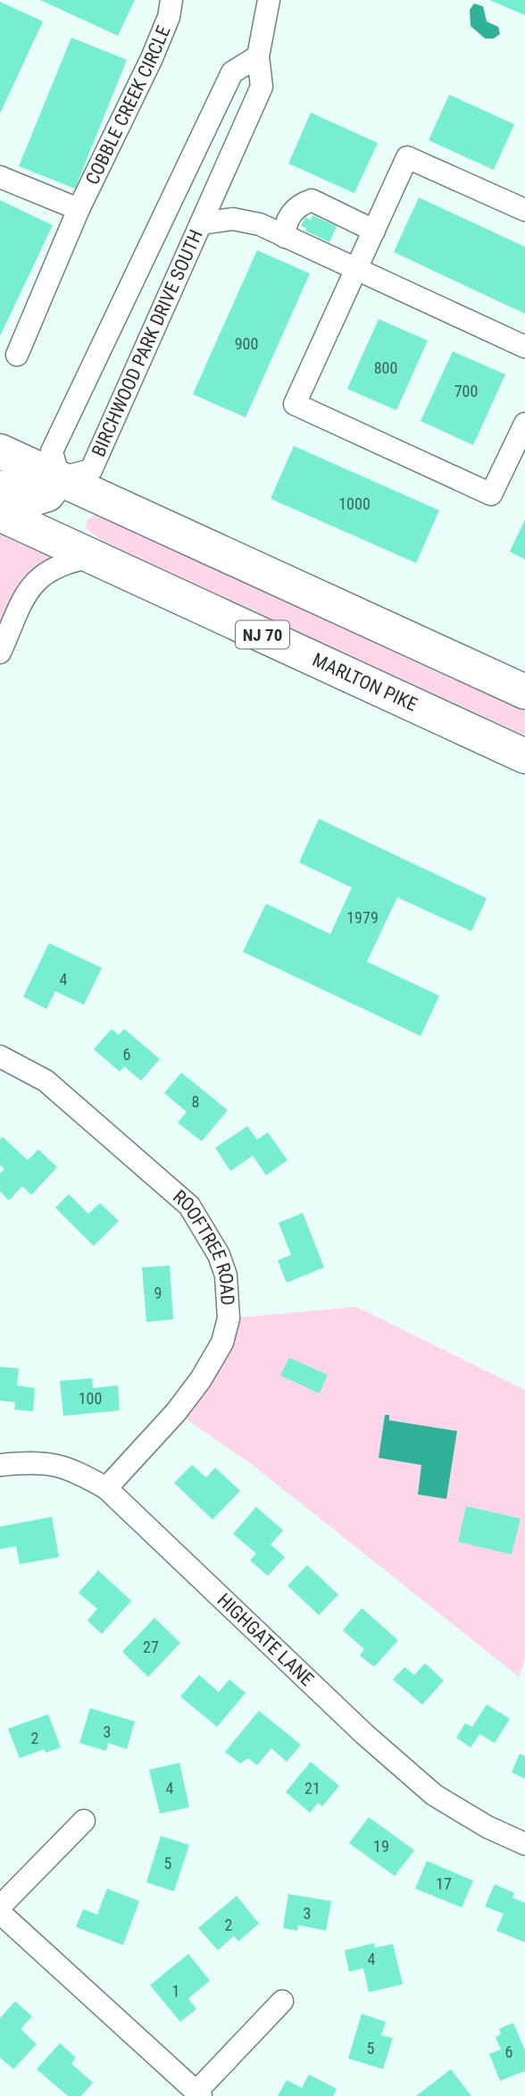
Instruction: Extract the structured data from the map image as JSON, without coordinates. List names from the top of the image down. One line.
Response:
{"streets":{"highway":["NJ 70","MARLTON PIKE"],"street":["COBBLE CREEK CIRCLE","BIRCHWOOD PARK DRIVE SOUTH","ROOFTREE ROAD","HIGHGATE LANE"]},"crossings":[["ROOFTREE ROAD","HIGHGATE LANE"]],"house_numbers":["900","800","700","1000","1979","4","6","8","9","100","27","3","2","4","21","19","5","17","3","2","4","1","5","6"]}
